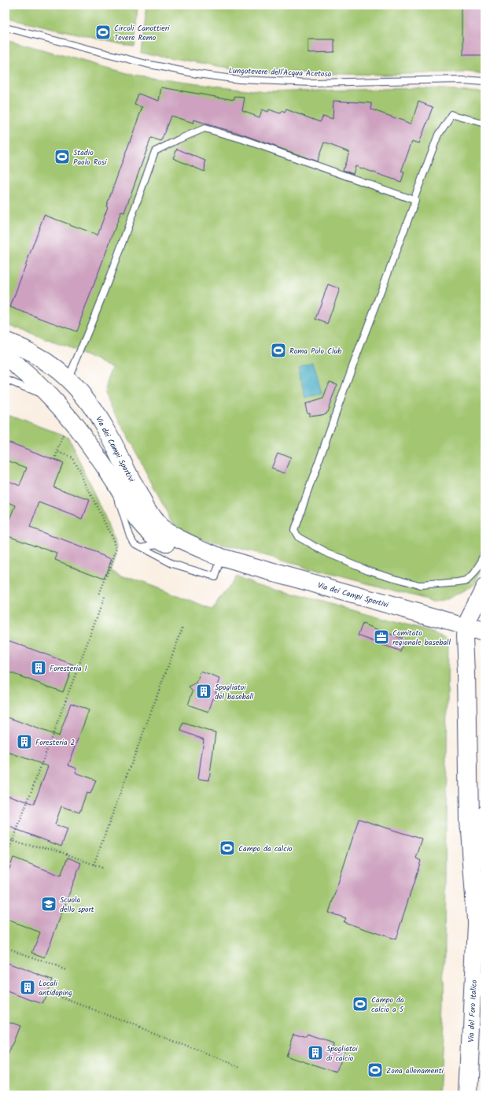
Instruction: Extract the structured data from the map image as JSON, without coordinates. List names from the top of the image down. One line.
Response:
{"streets":{"main road":["Via dei Campi Sportivi","Via del Foro Italico"],"lane":["Lungotevere dell'Acqua Acetosa"]},"places":{"sports":["Circoli Canottieri Tevere Remo","Stadio Paolo Rosi","Roma Polo Club","Campo da calcio","Campo da calcio a 5","Zona allenamenti"],"office":["Comitato regionale baseball"],"building":["Foresteria 1","Spogliatoi del baseball","Foresteria 2","Locali antidoping","Spogliatoi di calcio"],"school or university":["Scuola dello sport"]}}
